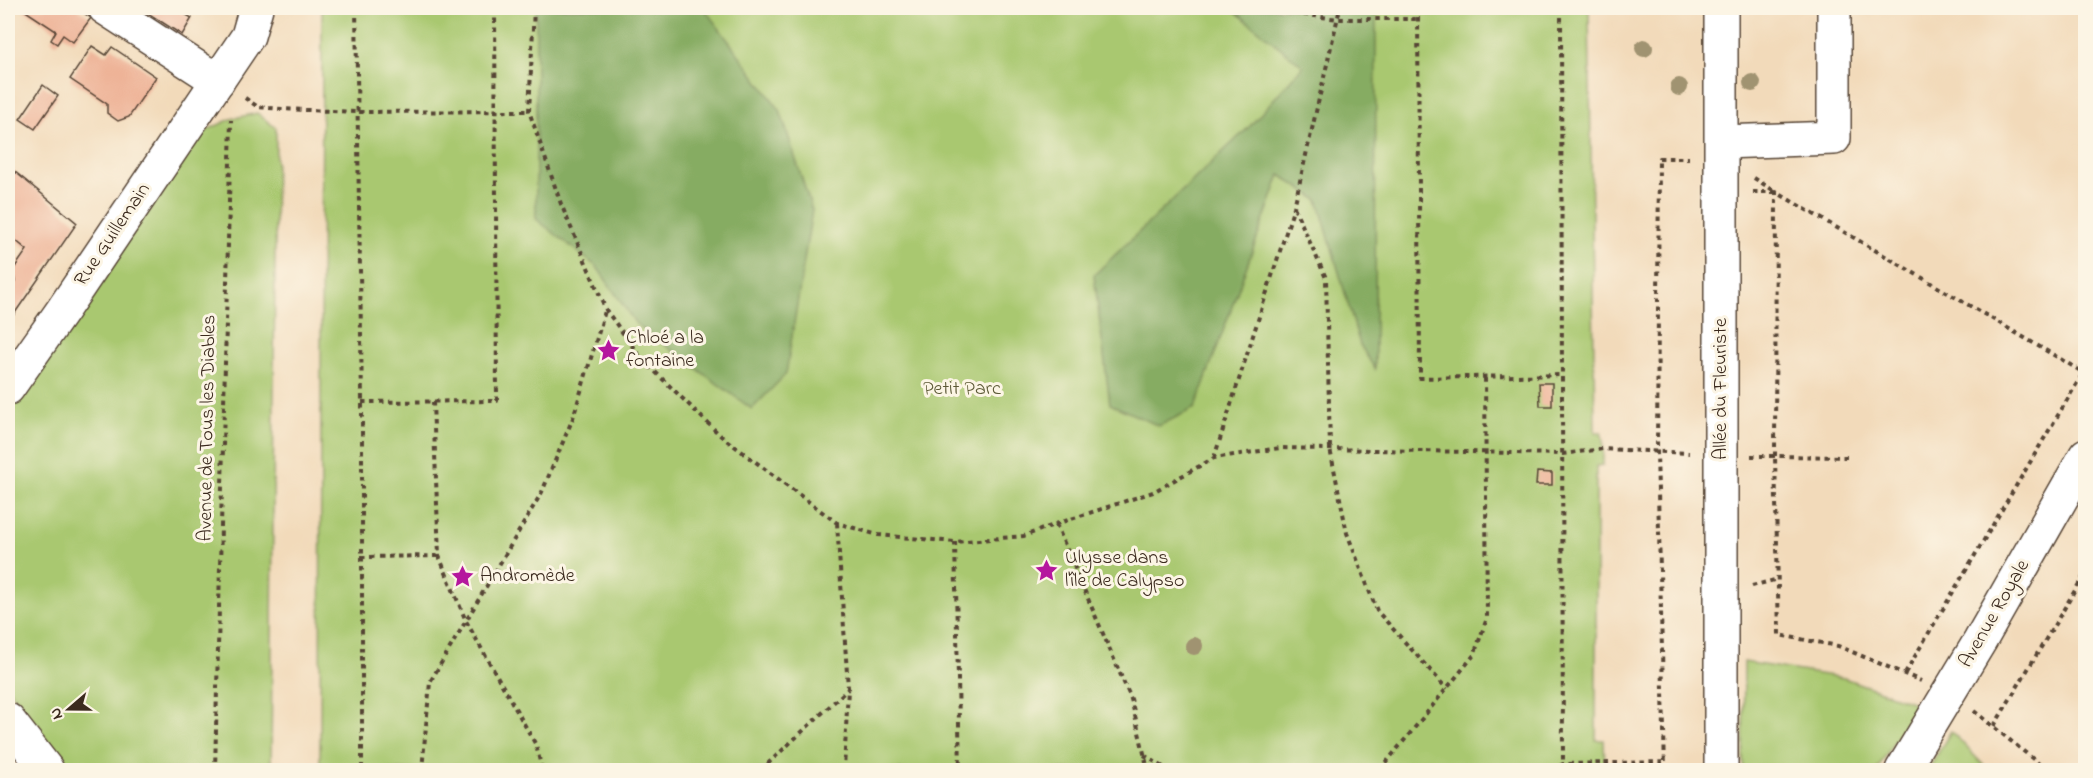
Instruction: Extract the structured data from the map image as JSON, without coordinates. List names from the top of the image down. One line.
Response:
{"streets":{"street":["Rue Guillemain","Allée du Fleuriste","Avenue Royale"],"path":["Avenue de Tous les Diables"]},"crossings":[["Rue Guillemain","Avenue de Tous les Diables"]],"parks":["Petit Parc"],"places":{"place":["Chloé a la fontaine","Ulysse dans l'île de Calypso","Andromède"]},"north":"left"}
